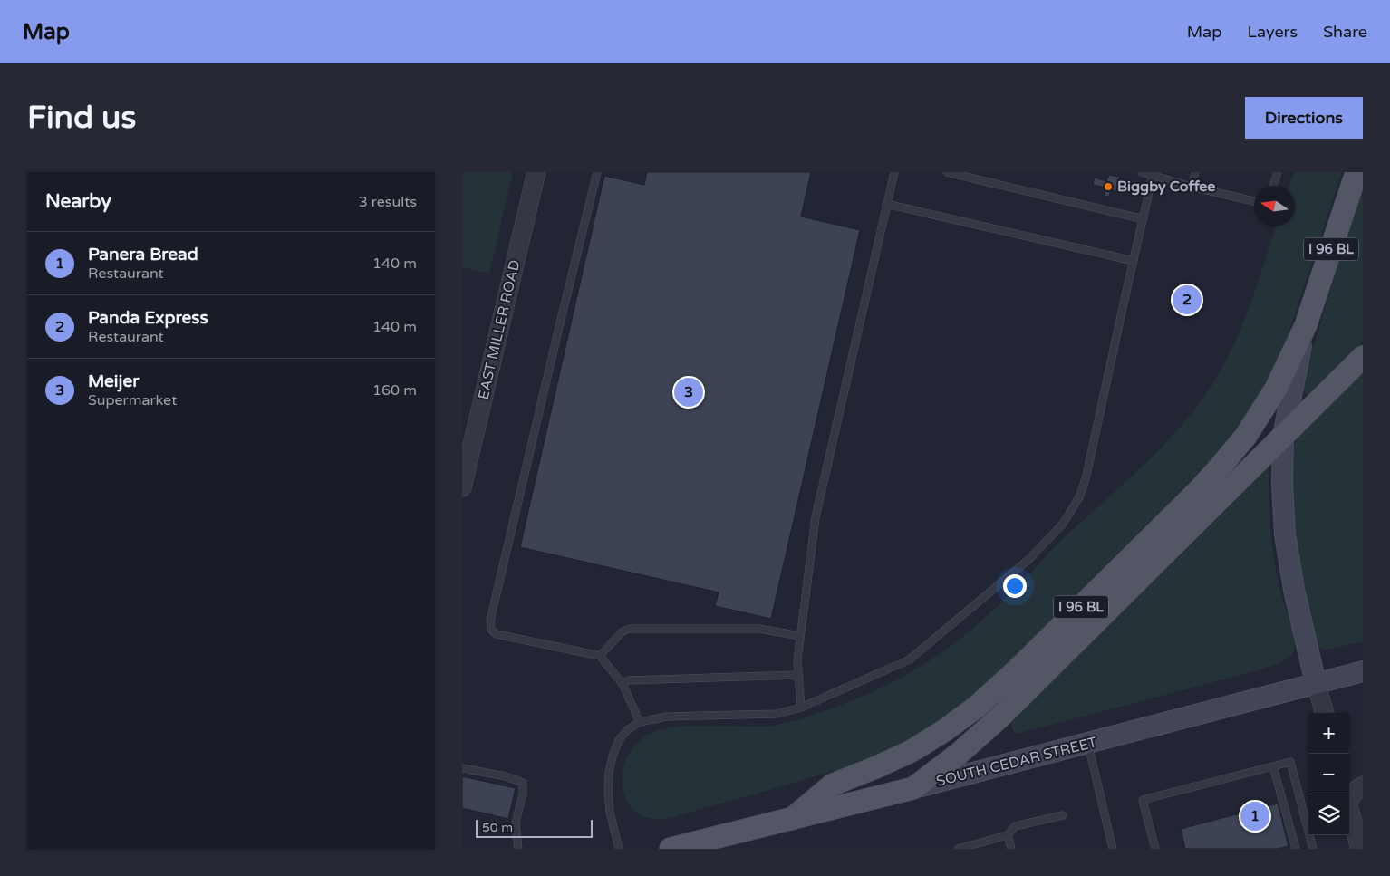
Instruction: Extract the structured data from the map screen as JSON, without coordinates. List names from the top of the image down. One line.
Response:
{"streets":{"main road":["I 96 BL","SOUTH CEDAR STREET"],"street":["EAST MILLER ROAD"]},"crossings":[["I 96 BL","SOUTH CEDAR STREET"]],"places":["Biggby Coffee"],"scale_bar":"50 m","north":"left","page":{"header":"Map","nav":["Map","Layers","Share"],"buttons":"Directions","title":"Find us","heading":["Nearby","3 results"],"list":[{"mark":"1","name":"Panera Bread","note":"Restaurant","value":"140 m"},{"mark":"2","name":"Panda Express","note":"Restaurant","value":"140 m"},{"mark":"3","name":"Meijer","note":"Supermarket","value":"160 m"}],"pins":["2","3","1"],"map_buttons":["+","−"],"scale":"50 m"}}
